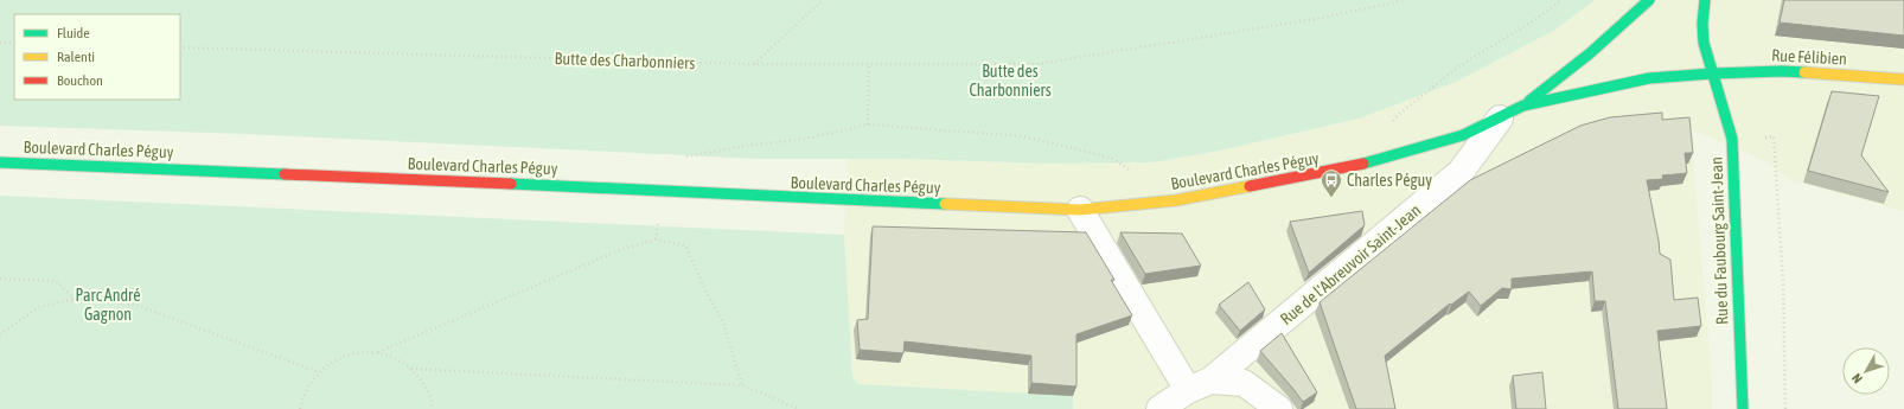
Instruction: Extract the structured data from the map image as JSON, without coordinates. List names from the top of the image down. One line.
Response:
{"streets":{"main road":["Rue Félibien","Boulevard Charles Péguy","Rue du Faubourg Saint-Jean"],"street":["Rue de l'Abreuvoir Saint-Jean"],"path":["Butte des Charbonniers"]},"crossings":[["Rue Félibien","Boulevard Charles Péguy"],["Rue Félibien","Rue du Faubourg Saint-Jean"],["Boulevard Charles Péguy","Rue du Faubourg Saint-Jean"],["Boulevard Charles Péguy","Rue de l'Abreuvoir Saint-Jean"]],"parks":["Butte des Charbonniers","Parc André Gagnon"],"places":{"bus stop":["Charles Péguy"]},"legend":["Fluide","Ralenti","Bouchon"],"north":"bottom left"}
